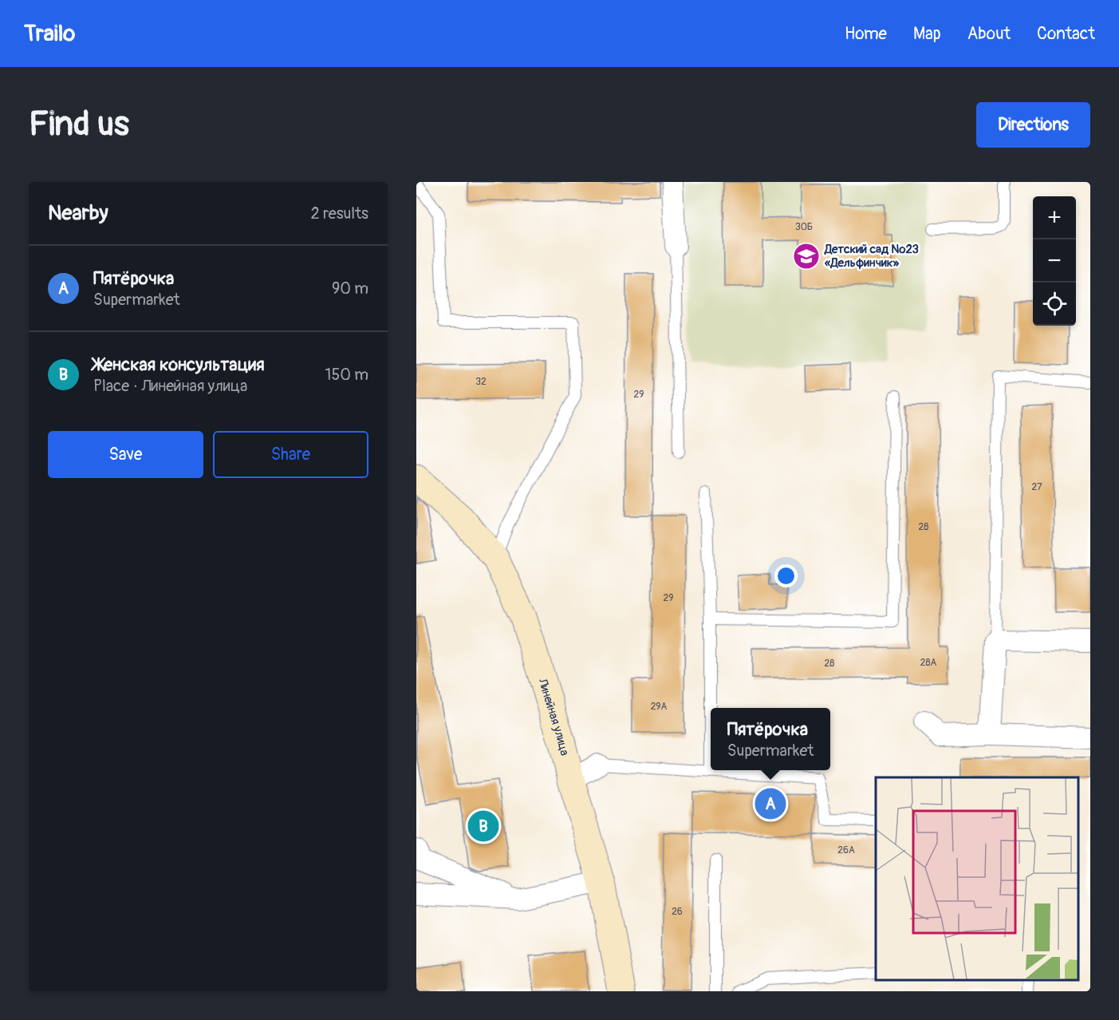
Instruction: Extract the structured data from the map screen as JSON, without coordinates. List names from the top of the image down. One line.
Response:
{"streets":{"main road":["Линейная улица"]},"places":{"school or university":["Детский сад №23 «Дельфинчик»"]},"house_numbers":["30Б","32","29","27","28","29","28А","28","29А","26А","26"],"page":{"header":"Trailo","nav":["Home","Map","About","Contact"],"buttons":["Directions",["Save","Share"]],"title":"Find us","heading":["Nearby","2 results"],"map_buttons":["+","−"],"list":[{"mark":"A","name":"Пятёрочка","note":"Supermarket","value":"90 m"},{"mark":"B","name":"Женская консультация","note":"Place · Линейная улица","value":"150 m"}],"popup":["Пятёрочка","Supermarket"],"pins":["A","B"]}}
